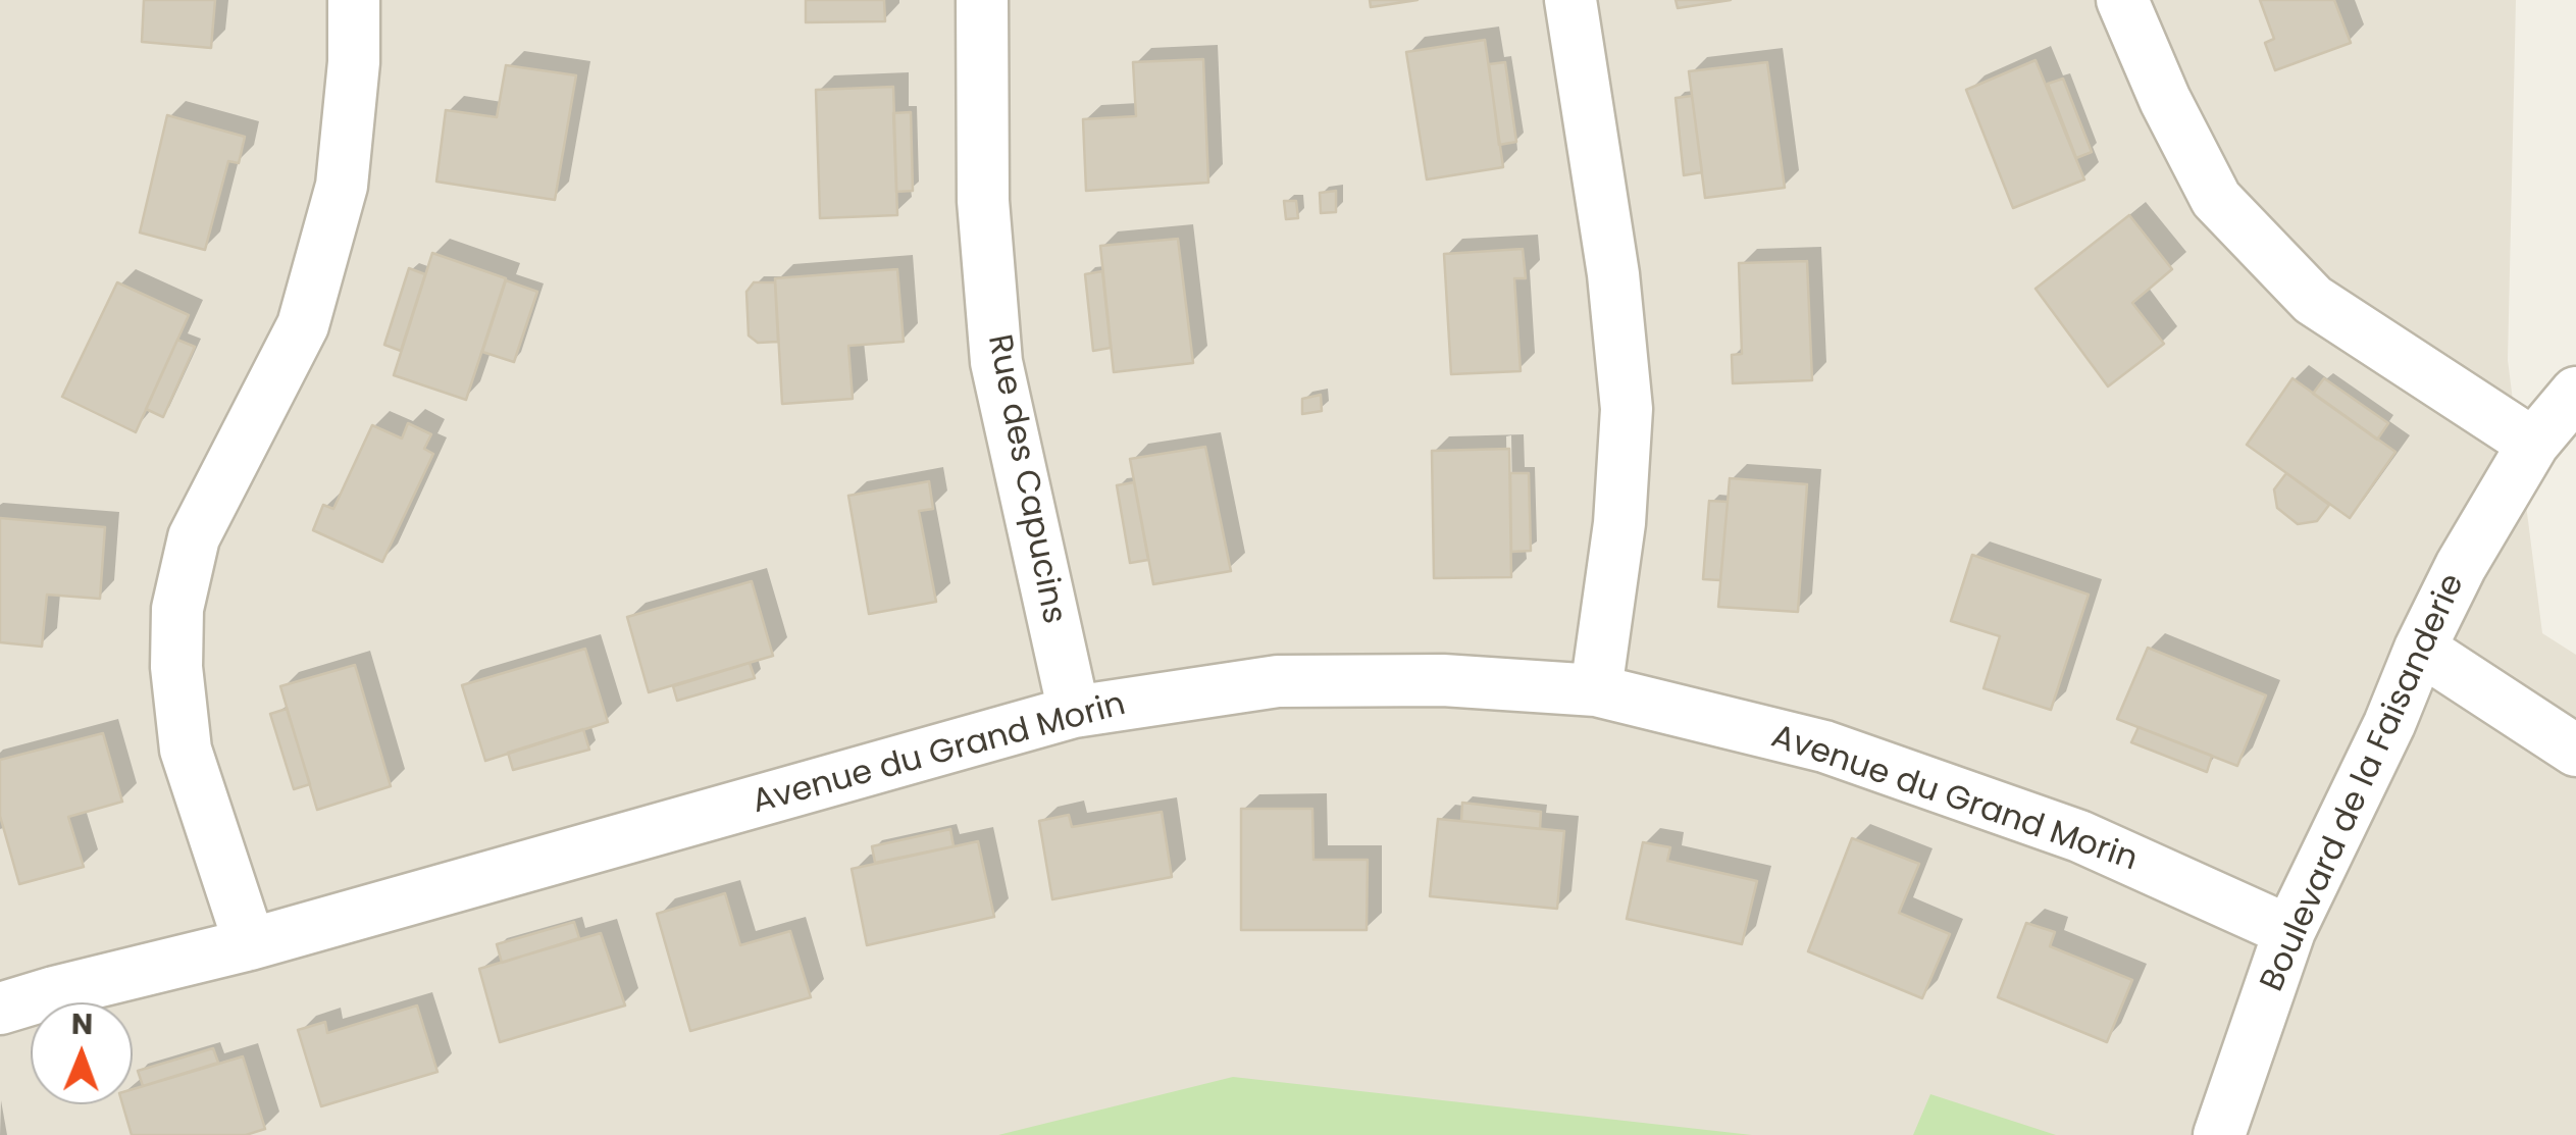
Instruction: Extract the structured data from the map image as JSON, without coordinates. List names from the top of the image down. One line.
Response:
{"streets":{"street":["Rue des Capucins","Avenue du Grand Morin","Boulevard de la Faisanderie"]},"crossings":[["Rue des Capucins","Avenue du Grand Morin"],["Avenue du Grand Morin","Boulevard de la Faisanderie"]],"north":"top"}
